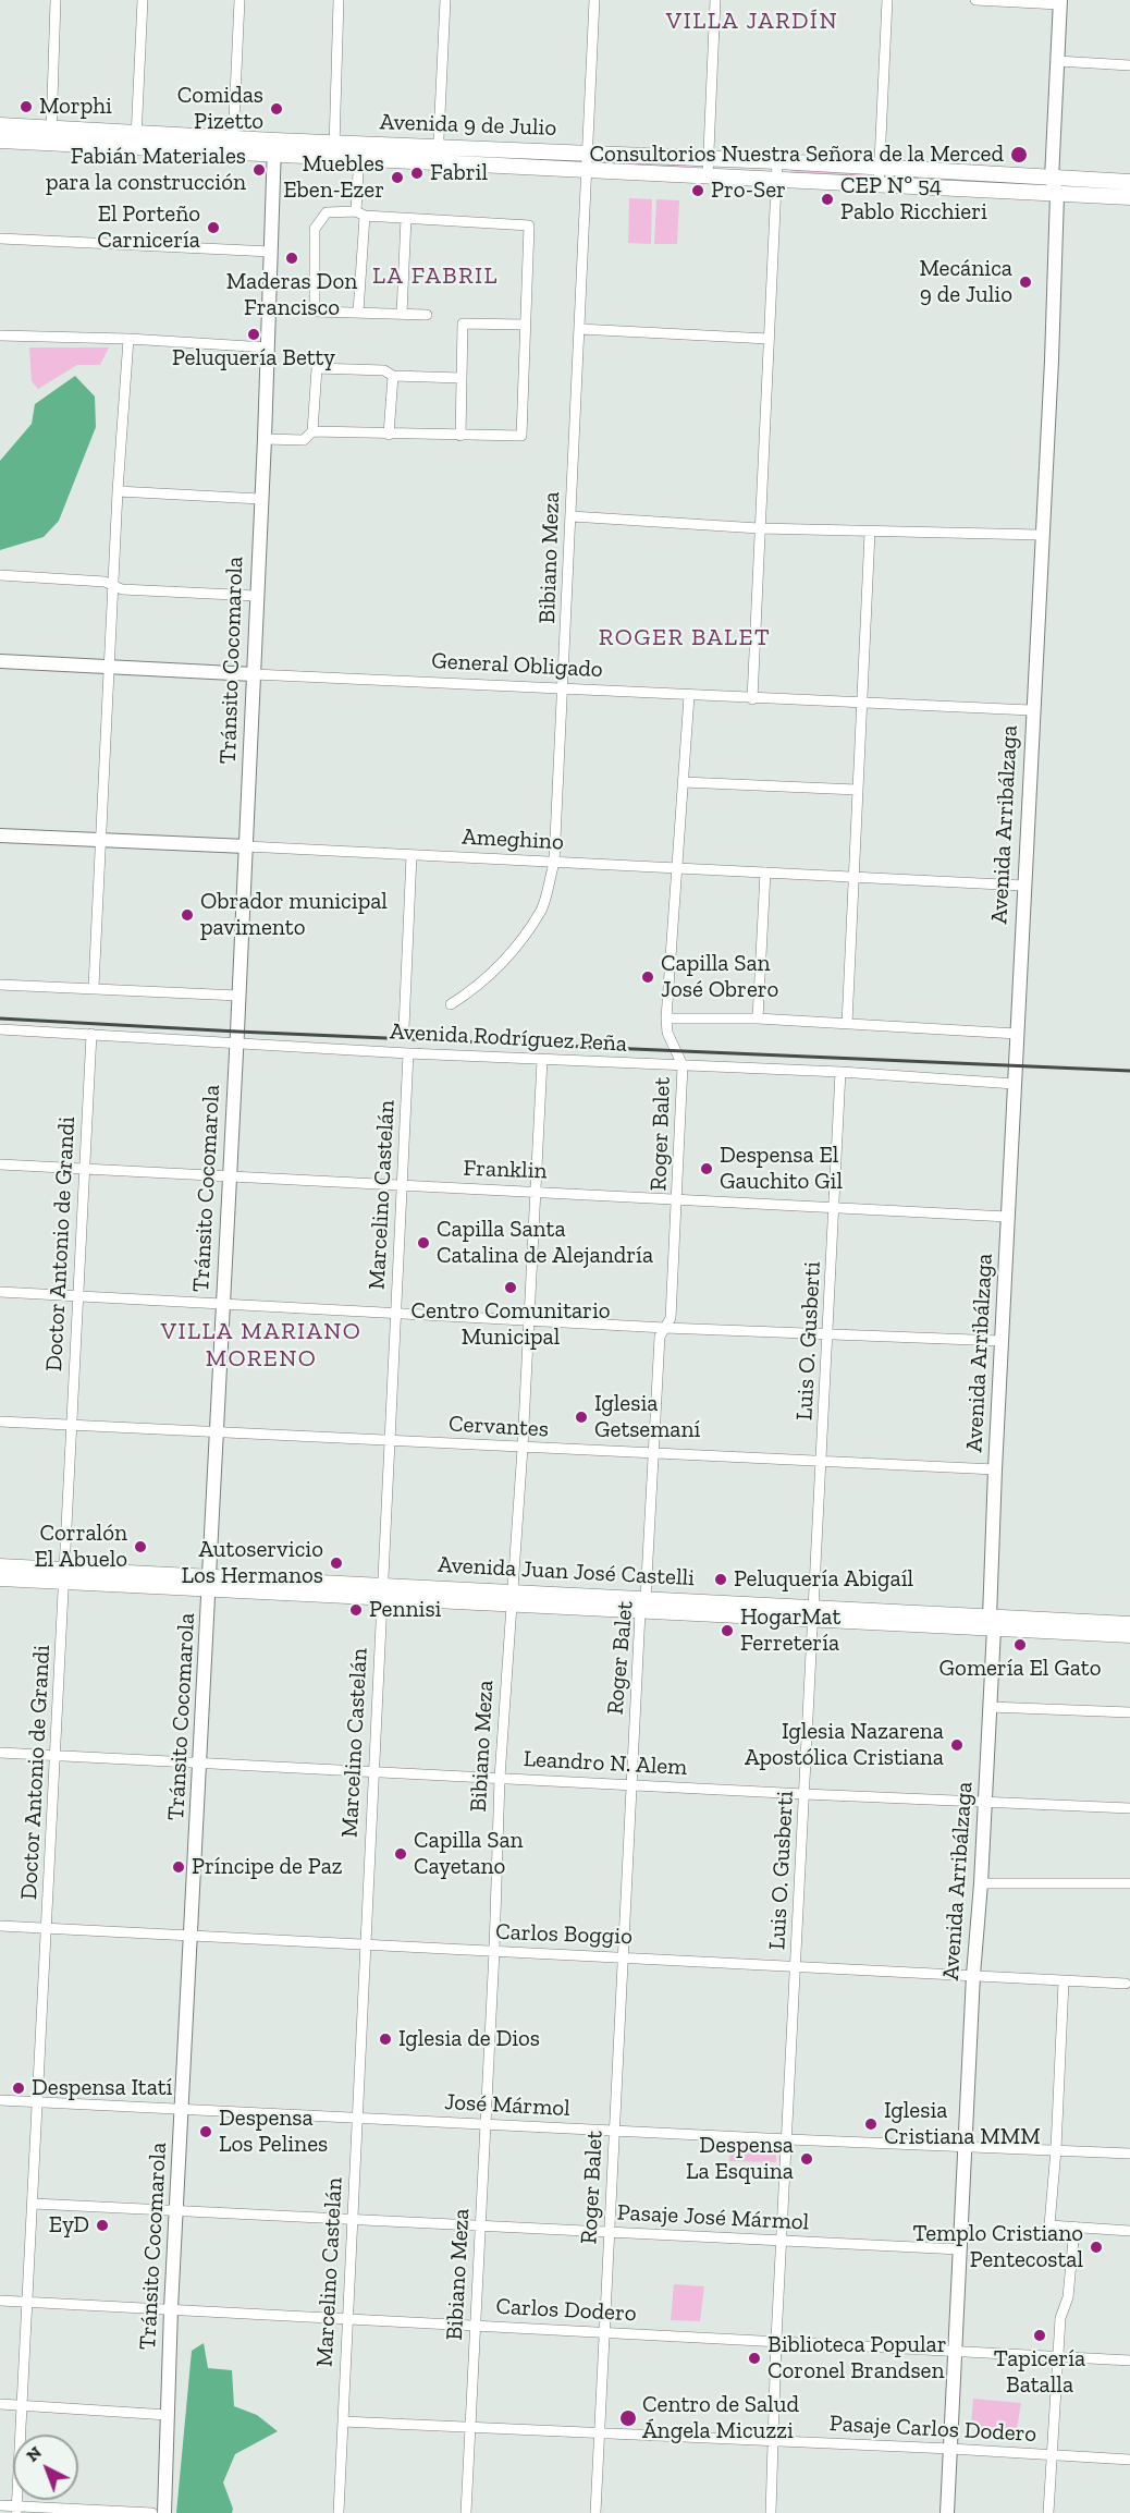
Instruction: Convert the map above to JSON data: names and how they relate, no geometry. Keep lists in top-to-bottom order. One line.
{"streets":{"main road":["Avenida 9 de Julio","Avenida Juan José Castelli"],"street":["Bibiano Meza","Tránsito Cocomarola","General Obligado","Avenida Arribálzaga","Ameghino","Avenida Rodríguez Peña","Roger Balet","Franklin","Marcelino Castelán","Doctor Antonio de Grandi","Luis O. Gusberti","Cervantes","Leandro N. Alem","Carlos Boggio","José Mármol","Pasaje José Mármol","Carlos Dodero","Pasaje Carlos Dodero"]},"crossings":[["Avenida 9 de Julio","Bibiano Meza"],["Avenida 9 de Julio","Tránsito Cocomarola"],["Avenida 9 de Julio","Avenida Arribálzaga"],["Bibiano Meza","General Obligado"],["Bibiano Meza","Ameghino"],["Bibiano Meza","Avenida Rodríguez Peña"],["Bibiano Meza","Franklin"],["Bibiano Meza","Cervantes"],["Bibiano Meza","Avenida Juan José Castelli"],["Bibiano Meza","Leandro N. Alem"],["Bibiano Meza","Carlos Boggio"],["Bibiano Meza","José Mármol"],["Bibiano Meza","Pasaje José Mármol"],["Bibiano Meza","Carlos Dodero"],["Bibiano Meza","Pasaje Carlos Dodero"],["Tránsito Cocomarola","General Obligado"],["Tránsito Cocomarola","Ameghino"],["Tránsito Cocomarola","Avenida Rodríguez Peña"],["Tránsito Cocomarola","Franklin"],["Tránsito Cocomarola","Cervantes"],["Tránsito Cocomarola","Avenida Juan José Castelli"],["Tránsito Cocomarola","Leandro N. Alem"],["Tránsito Cocomarola","Carlos Boggio"],["Tránsito Cocomarola","José Mármol"],["Tránsito Cocomarola","Pasaje José Mármol"],["Tránsito Cocomarola","Carlos Dodero"],["General Obligado","Avenida Arribálzaga"],["General Obligado","Roger Balet"],["Avenida Arribálzaga","Ameghino"],["Avenida Arribálzaga","Avenida Rodríguez Peña"],["Avenida Arribálzaga","Franklin"],["Avenida Arribálzaga","Cervantes"],["Avenida Arribálzaga","Avenida Juan José Castelli"],["Avenida Arribálzaga","Leandro N. Alem"],["Avenida Arribálzaga","Carlos Boggio"],["Avenida Arribálzaga","José Mármol"],["Avenida Arribálzaga","Pasaje José Mármol"],["Avenida Arribálzaga","Carlos Dodero"],["Avenida Arribálzaga","Pasaje Carlos Dodero"],["Ameghino","Roger Balet"],["Avenida Rodríguez Peña","Roger Balet"],["Avenida Rodríguez Peña","Marcelino Castelán"],["Avenida Rodríguez Peña","Doctor Antonio de Grandi"],["Avenida Rodríguez Peña","Luis O. Gusberti"],["Roger Balet","Franklin"],["Roger Balet","Cervantes"],["Roger Balet","Avenida Juan José Castelli"],["Roger Balet","Leandro N. Alem"],["Roger Balet","Carlos Boggio"],["Roger Balet","José Mármol"],["Roger Balet","Pasaje José Mármol"],["Roger Balet","Carlos Dodero"],["Roger Balet","Pasaje Carlos Dodero"],["Franklin","Marcelino Castelán"],["Franklin","Doctor Antonio de Grandi"],["Franklin","Luis O. Gusberti"],["Marcelino Castelán","Cervantes"],["Marcelino Castelán","Avenida Juan José Castelli"],["Marcelino Castelán","Leandro N. Alem"],["Marcelino Castelán","Carlos Boggio"],["Marcelino Castelán","José Mármol"],["Marcelino Castelán","Pasaje José Mármol"],["Marcelino Castelán","Carlos Dodero"],["Marcelino Castelán","Pasaje Carlos Dodero"],["Doctor Antonio de Grandi","Cervantes"],["Doctor Antonio de Grandi","Avenida Juan José Castelli"],["Doctor Antonio de Grandi","Leandro N. Alem"],["Doctor Antonio de Grandi","Carlos Boggio"],["Doctor Antonio de Grandi","José Mármol"],["Doctor Antonio de Grandi","Pasaje José Mármol"],["Doctor Antonio de Grandi","Carlos Dodero"],["Luis O. Gusberti","Cervantes"],["Luis O. Gusberti","Avenida Juan José Castelli"],["Luis O. Gusberti","Leandro N. Alem"],["Luis O. Gusberti","Carlos Boggio"],["Luis O. Gusberti","José Mármol"],["Luis O. Gusberti","Pasaje José Mármol"],["Luis O. Gusberti","Carlos Dodero"],["Luis O. Gusberti","Pasaje Carlos Dodero"]],"districts":["VILLA JARDÍN","LA FABRIL","ROGER BALET","VILLA MARIANO MORENO"],"places":["Morphi","Comidas Pizetto","Consultorios Nuestra Señora de la Merced","Fabián Materiales para la construcción","Fabril","Muebles Eben-Ezer","Pro-Ser","CEP Nº 54 Pablo Ricchieri","El Porteño Carnicería","Maderas Don Francisco","Mecánica 9 de Julio","Peluquería Betty","Obrador municipal pavimento","Capilla San José Obrero","Despensa El Gauchito Gil","Capilla Santa Catalina de Alejandría","Centro Comunitario Municipal","Iglesia Getsemaní","Corralón El Abuelo","Autoservicio Los Hermanos","Peluquería Abigaíl","Pennisi","HogarMat Ferretería","Gomería El Gato","Iglesia Nazarena Apostólica Cristiana","Capilla San Cayetano","Príncipe de Paz","Iglesia de Dios","Despensa Itatí","Iglesia Cristiana MMM","Despensa Los Pelines","Despensa La Esquina","EyD","Templo Cristiano Pentecostal","Tapicería Batalla","Biblioteca Popular Coronel Brandsen","Centro de Salud Ángela Micuzzi"],"north":"top left"}
